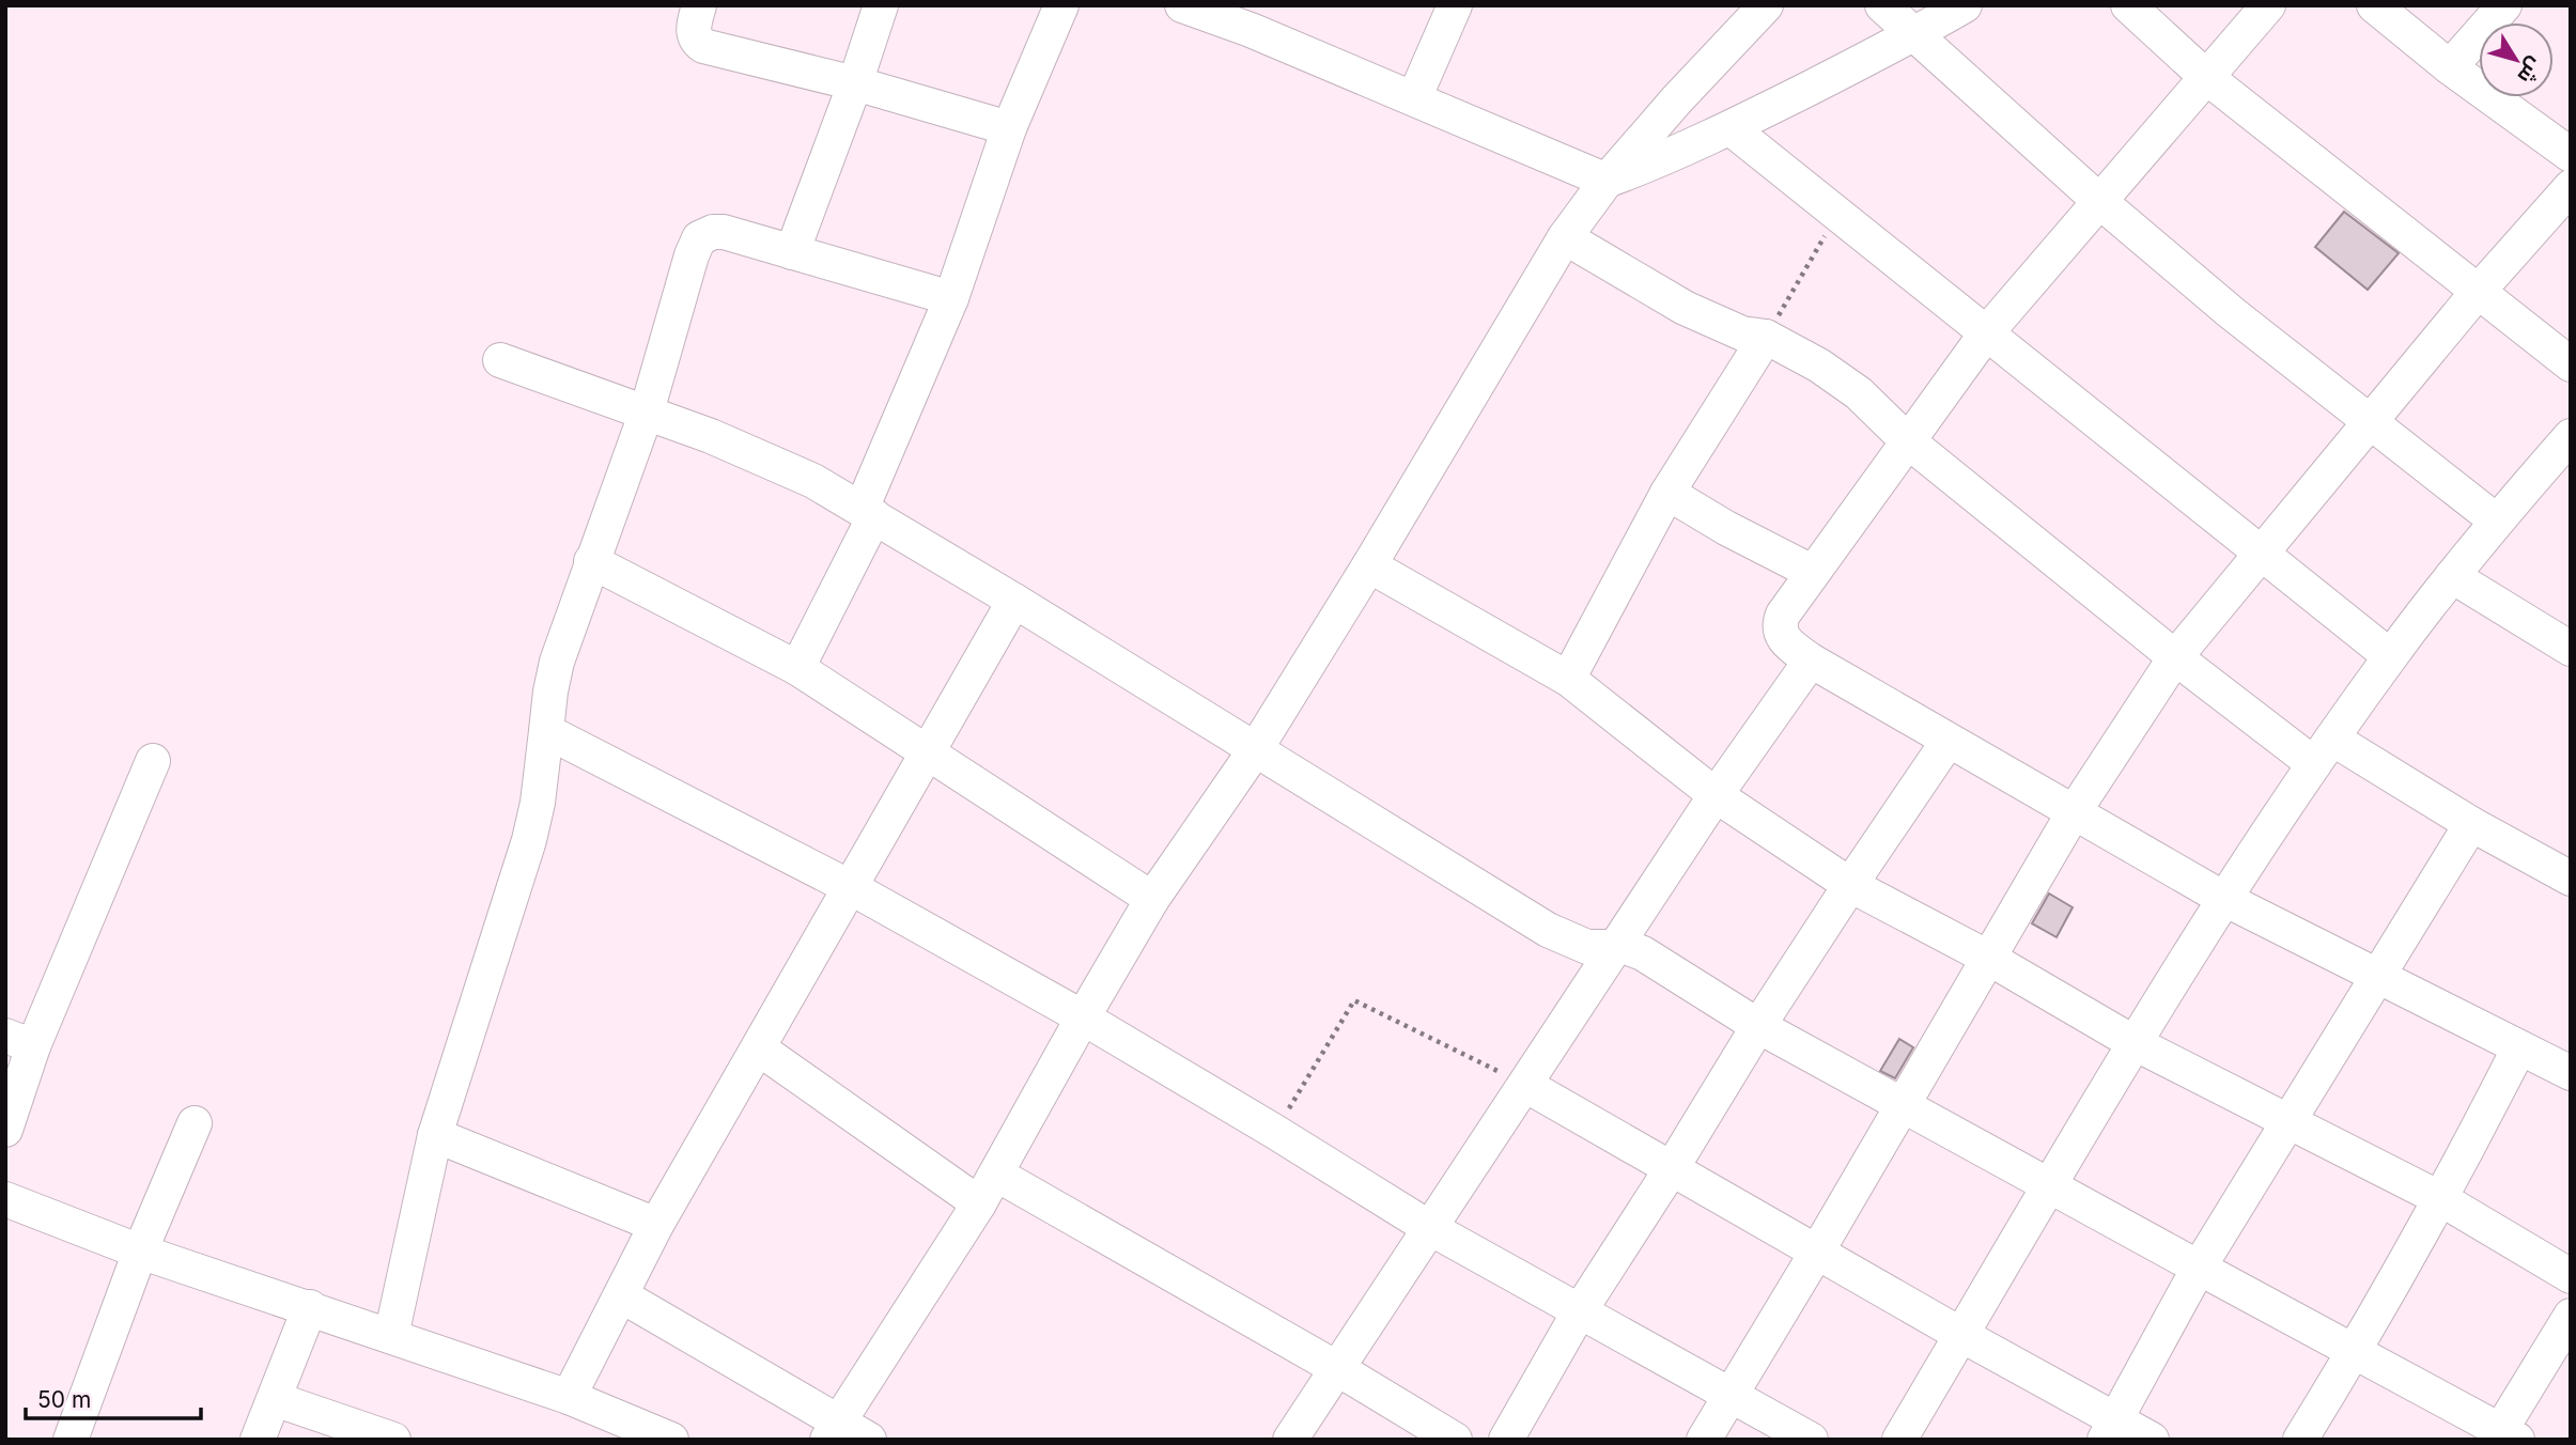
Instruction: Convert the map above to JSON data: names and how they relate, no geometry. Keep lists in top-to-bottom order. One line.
{"scale_bar":"50 m","north":"bottom right"}
